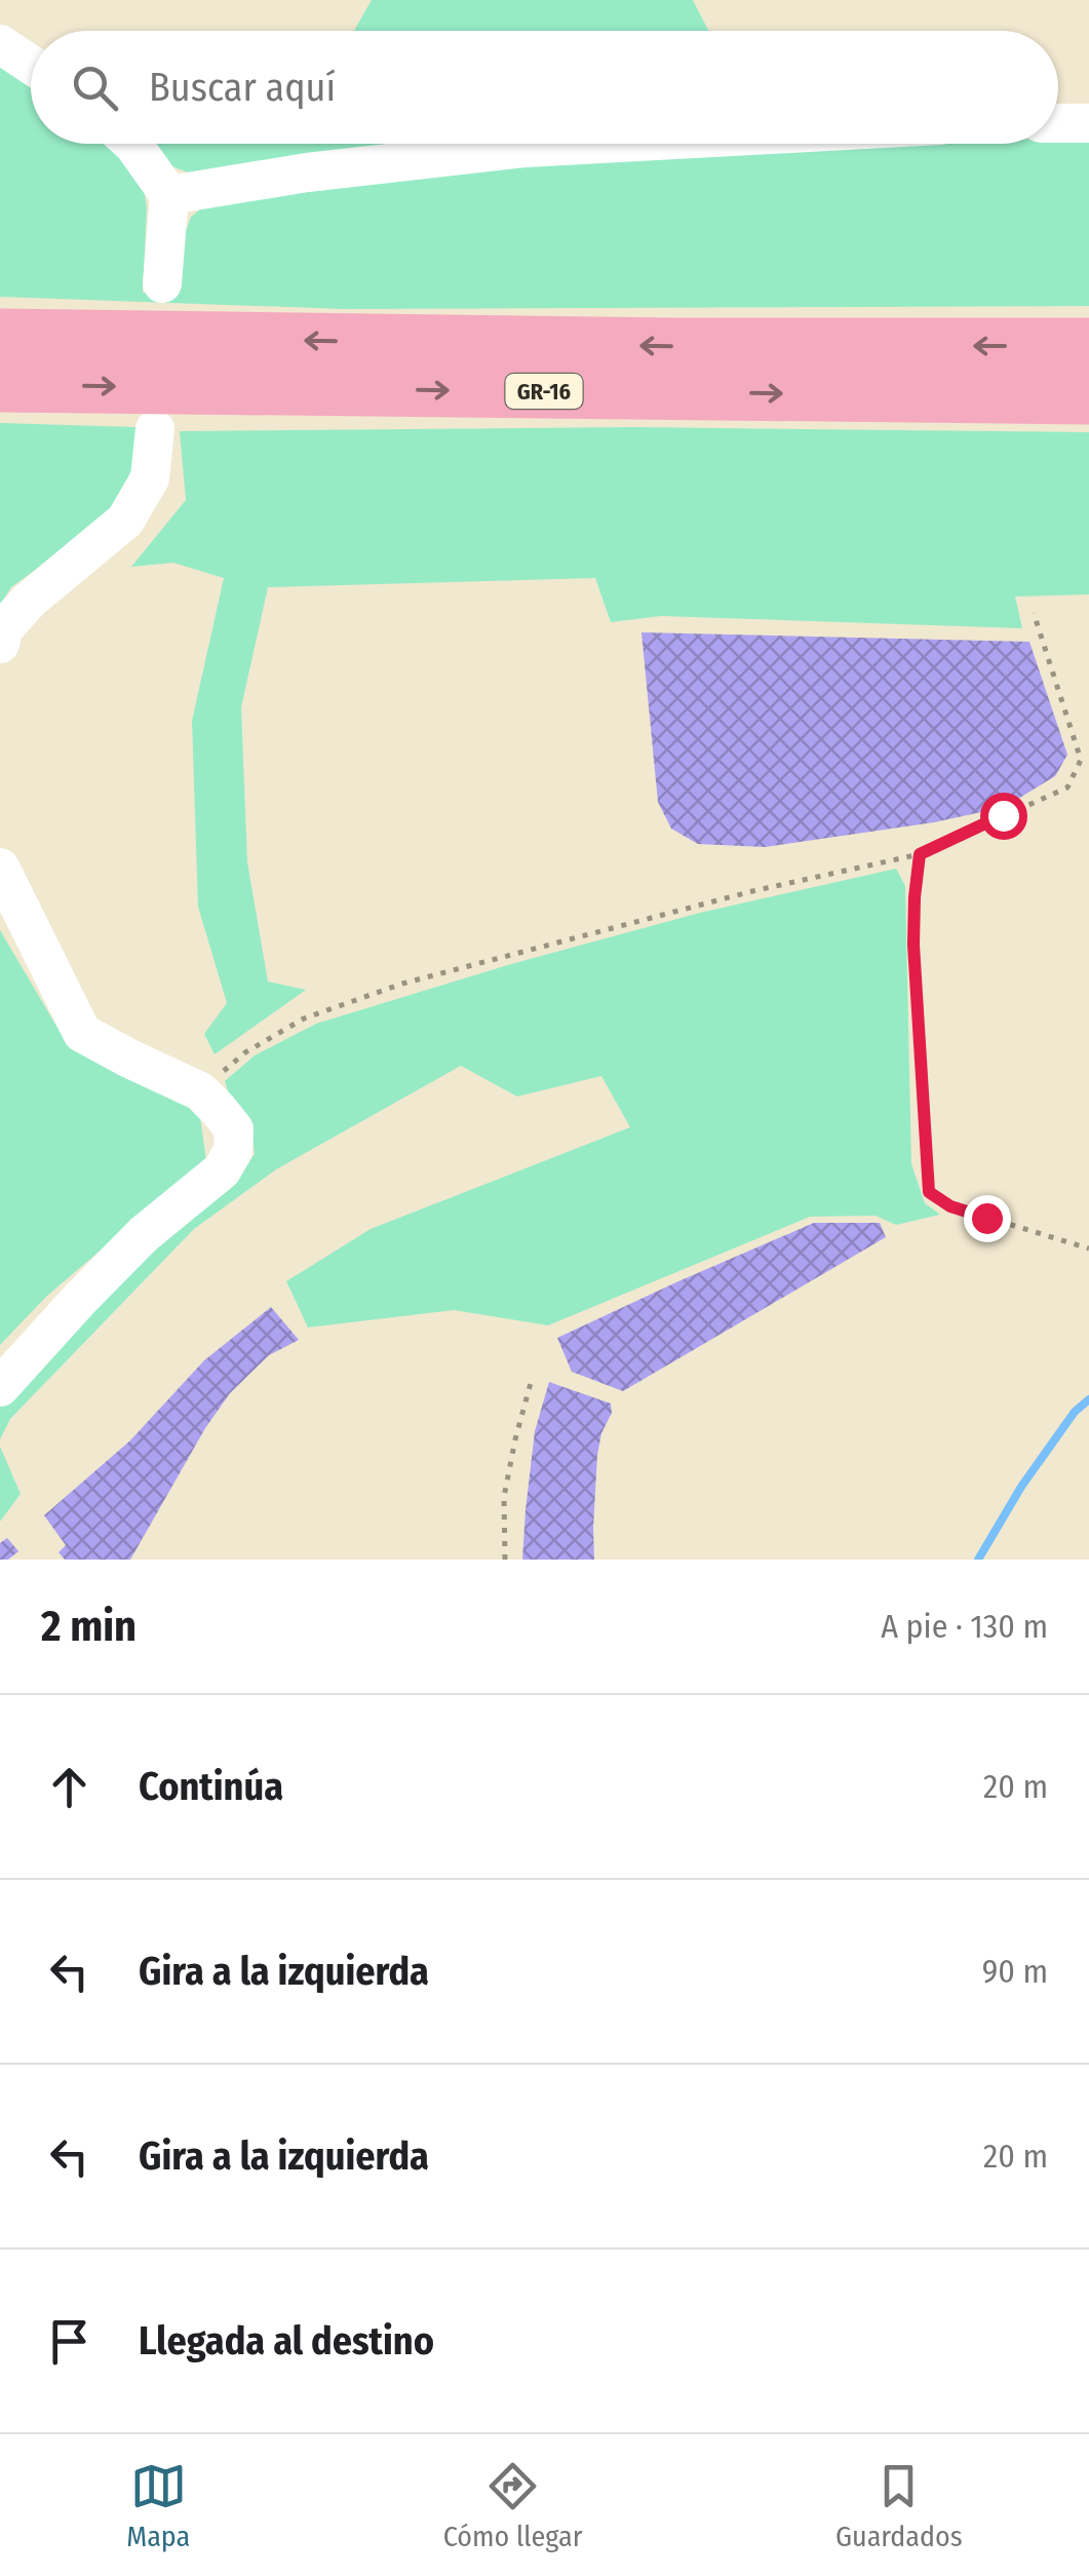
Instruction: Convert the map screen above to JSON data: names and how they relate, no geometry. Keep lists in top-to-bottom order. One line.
{"streets":{"highway":["GR-16"]},"page":{"search":"Buscar aquí","heading":["2 min","A pie · 130 m"],"list":[["Continúa","20 m"],["Gira a la izquierda","90 m"],["Gira a la izquierda","20 m"],"Llegada al destino"],"nav":["Mapa","Cómo llegar","Guardados"]}}
